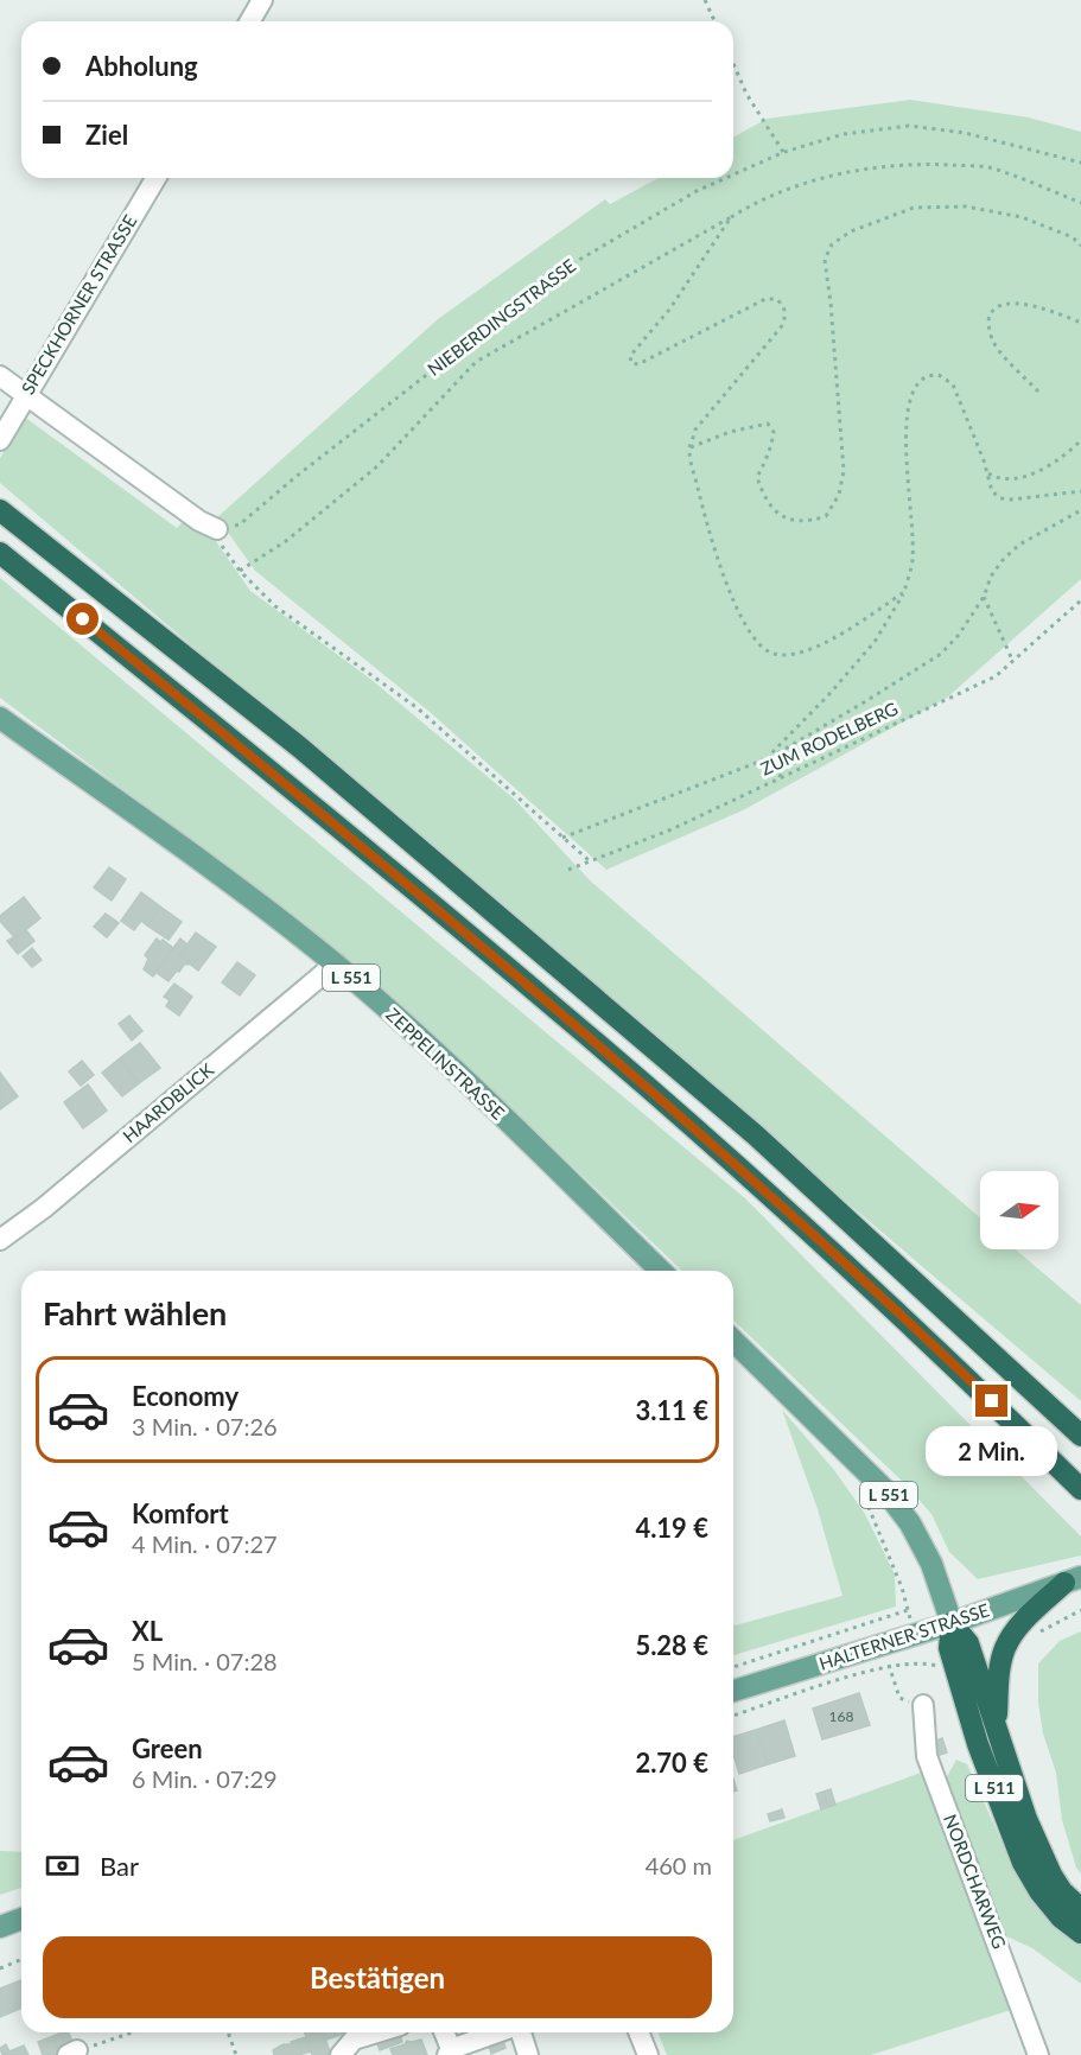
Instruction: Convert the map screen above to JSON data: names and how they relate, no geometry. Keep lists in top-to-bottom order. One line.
{"streets":{"highway":["L 511"],"main road":["L 551","ZEPPELINSTRASSE","HALTERNER STRASSE"],"street":["SPECKHORNER STRASSE","HAARDBLICK","NORDCHARWEG"],"path":["NIEBERDINGSTRASSE","ZUM RODELBERG"]},"crossings":[["L 551","HALTERNER STRASSE"],["L 551","L 511"],["ZEPPELINSTRASSE","HAARDBLICK"],["HALTERNER STRASSE","L 511"]],"house_numbers":["168"],"north":"right","page":{"banner":["Abholung","Ziel"],"heading":"Fahrt wählen","list":[{"name":"Economy","note":"3 Min. · 07:26","value":"3.11 €"},{"name":"Komfort","note":"4 Min. · 07:27","value":"4.19 €"},{"name":"XL","note":"5 Min. · 07:28","value":"5.28 €"},{"name":"Green","note":"6 Min. · 07:29","value":"2.70 €"}],"bubble":"2 Min.","pay":["Bar","460 m"],"buttons":"Bestätigen"}}
